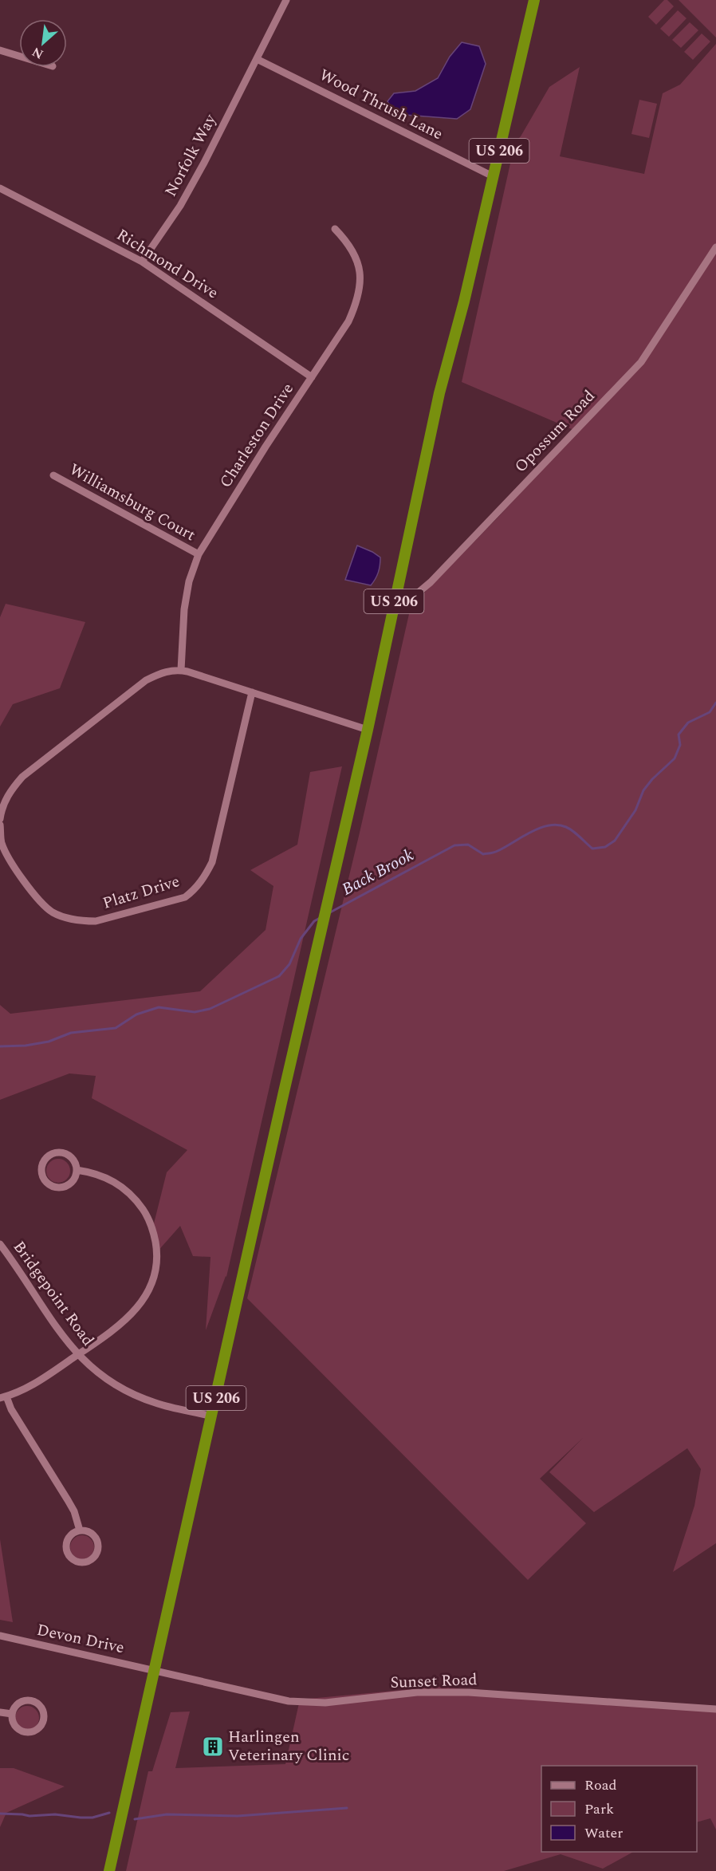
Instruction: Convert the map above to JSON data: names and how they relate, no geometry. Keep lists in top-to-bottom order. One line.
{"streets":{"highway":["US 206"],"street":["Wood Thrush Lane","Norfolk Way","Richmond Drive","Opossum Road","Charleston Drive","Williamsburg Court","Platz Drive","Bridgepoint Road","Devon Drive","Sunset Road"]},"crossings":[["Wood Thrush Lane","US 206"],["Wood Thrush Lane","Norfolk Way"],["US 206","Opossum Road"],["US 206","Bridgepoint Road"],["US 206","Devon Drive"],["US 206","Sunset Road"],["Norfolk Way","Richmond Drive"],["Richmond Drive","Charleston Drive"],["Charleston Drive","Williamsburg Court"],["Devon Drive","Sunset Road"]],"water":["Back Brook"],"places":{"building":["Harlingen Veterinary Clinic"]},"legend":["Road","Park","Water"],"north":"bottom left"}
